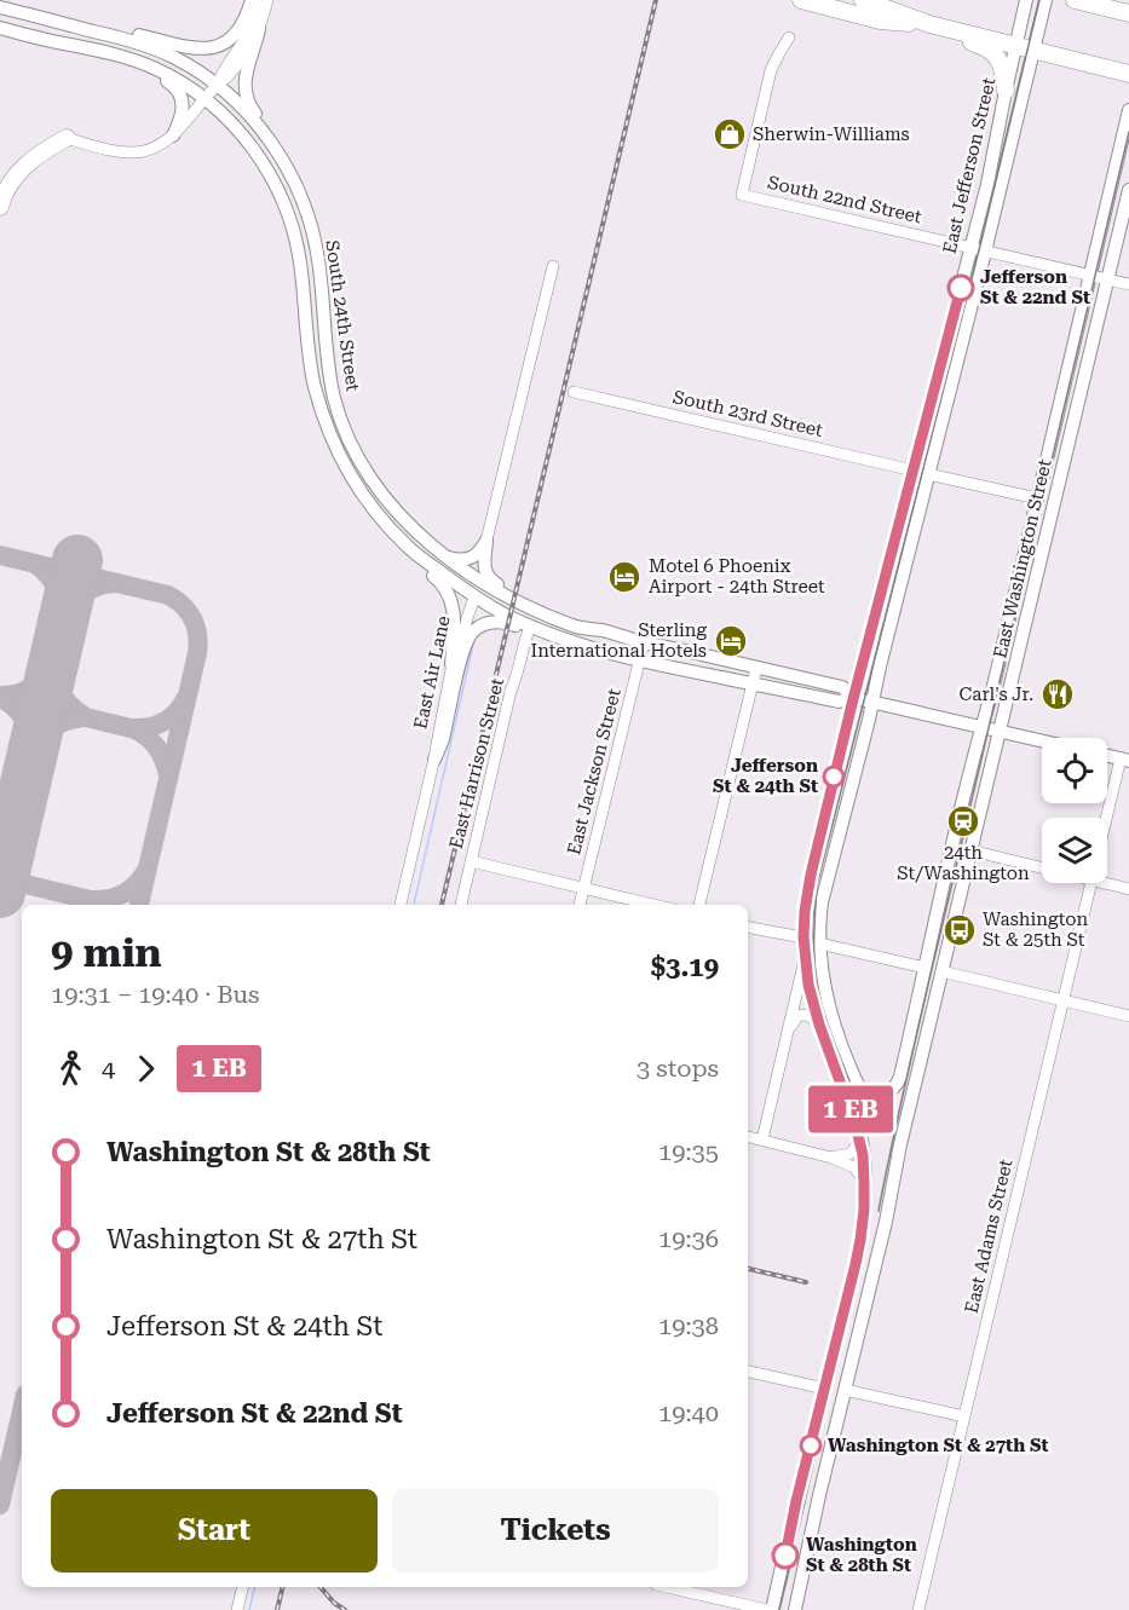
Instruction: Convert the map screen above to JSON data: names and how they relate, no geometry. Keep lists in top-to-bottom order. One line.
{"streets":{"main road":["East Jefferson Street","South 24th Street","East Washington Street"],"street":["South 22nd Street","South 23rd Street","East Air Lane","East Harrison Street","East Jackson Street","East Adams Street"]},"crossings":[["East Jefferson Street","South 22nd Street"],["East Jefferson Street","South 24th Street"],["East Jefferson Street","South 23rd Street"],["East Jefferson Street","East Washington Street"],["South 22nd Street","East Washington Street"],["South 24th Street","East Washington Street"],["South 24th Street","East Air Lane"],["South 24th Street","East Harrison Street"],["South 24th Street","East Jackson Street"]],"places":{"shop":["Sherwin-Williams"],"other":["Jefferson St & 22nd St","Jefferson St & 24th St","Washington St & 27th St","Washington St & 28th St"],"hotel":["Motel 6 Phoenix Airport - 24th Street","Sterling International Hotels"],"restaurant":["Carl's Jr."],"station":["24th St/Washington"],"bus stop":["Washington St & 25th St"]},"page":{"on_map":"1 EB","heading":["9 min","19:31 – 19:40 · Bus","$3.19"],"legs":["4","1 EB","3 stops"],"list":[{"name":"Washington St & 28th St","value":"19:35"},{"name":"Washington St & 27th St","value":"19:36"},{"name":"Jefferson St & 24th St","value":"19:38"},{"name":"Jefferson St & 22nd St","value":"19:40"}],"buttons":["Start","Tickets"]}}
